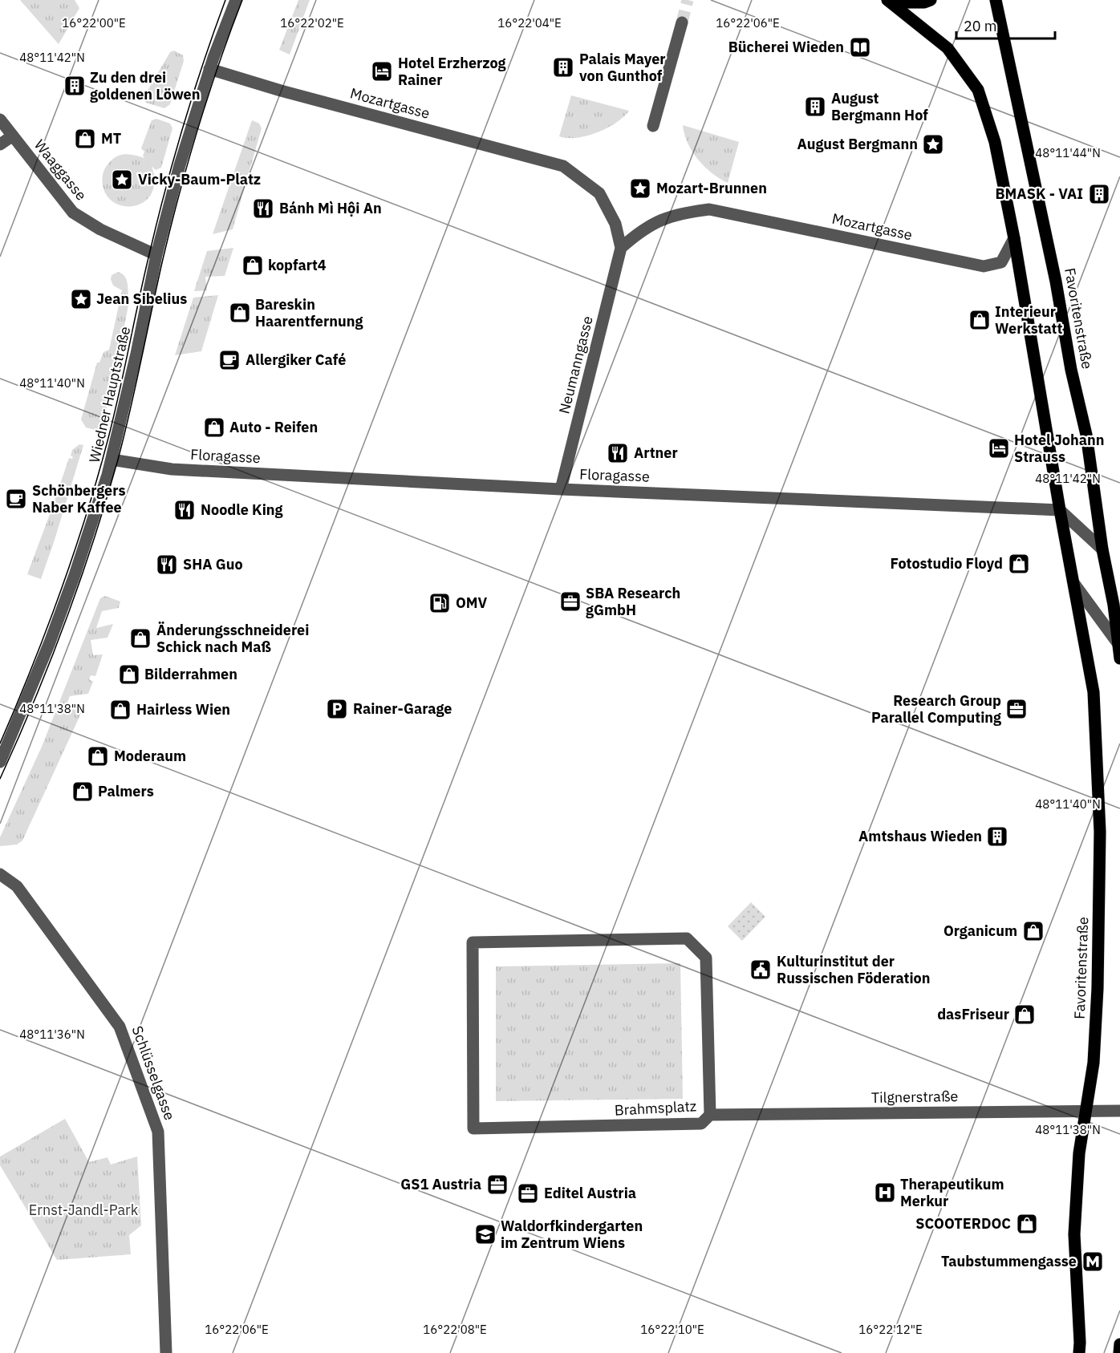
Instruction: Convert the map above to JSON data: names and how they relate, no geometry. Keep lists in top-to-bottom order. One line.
{"streets":{"main road":["Favoritenstraße"],"street":["Mozartgasse","Waaggasse","Neumanngasse","Wiedner Hauptstraße","Floragasse","Schlüsselgasse","Tilgnerstraße","Brahmsplatz"]},"crossings":[["Mozartgasse","Favoritenstraße"],["Mozartgasse","Neumanngasse"],["Mozartgasse","Wiedner Hauptstraße"],["Waaggasse","Wiedner Hauptstraße"],["Favoritenstraße","Floragasse"],["Favoritenstraße","Tilgnerstraße"],["Neumanngasse","Floragasse"],["Wiedner Hauptstraße","Floragasse"],["Tilgnerstraße","Brahmsplatz"]],"parks":["Ernst-Jandl-Park"],"places":{"library":["Bücherei Wieden"],"building":["Palais Mayer von Gunthof","Zu den drei goldenen Löwen","August Bergmann Hof","BMASK - VAI","Amtshaus Wieden"],"hotel":["Hotel Erzherzog Rainer","Hotel Johann Strauss"],"shop":["MT","kopfart4","Bareskin Haarentfernung","Interieur Werkstatt","Auto - Reifen","Fotostudio Floyd","Änderungsschneiderei Schick nach Maß","Bilderrahmen","Hairless Wien","Moderaum","Palmers","Organicum","dasFriseur","SCOOTERDOC"],"place":["August Bergmann","Vicky-Baum-Platz","Mozart-Brunnen","Jean Sibelius"],"restaurant":["Bánh Mì Hội An","Artner","Noodle King","SHA Guo"],"cafe":["Allergiker Café","Schönbergers Naber Kaffee"],"office":["SBA Research gGmbH","Research Group Parallel Computing","GS1 Austria","Editel Austria"],"fuel station":["OMV"],"parking":["Rainer-Garage"],"public building":["Kulturinstitut der Russischen Föderation"],"hospital":["Therapeutikum Merkur"],"school or university":["Waldorfkindergarten im Zentrum Wiens"],"metro station":["Taubstummengasse"]},"scale_bar":"20 m","coordinates":["16°22'04\"E","16°22'06\"E","16°22'00\"E","16°22'02\"E","48°11'42\"N","48°11'44\"N","48°11'40\"N","48°11'38\"N","48°11'36\"N","16°22'08\"E","16°22'10\"E","16°22'12\"E"]}
